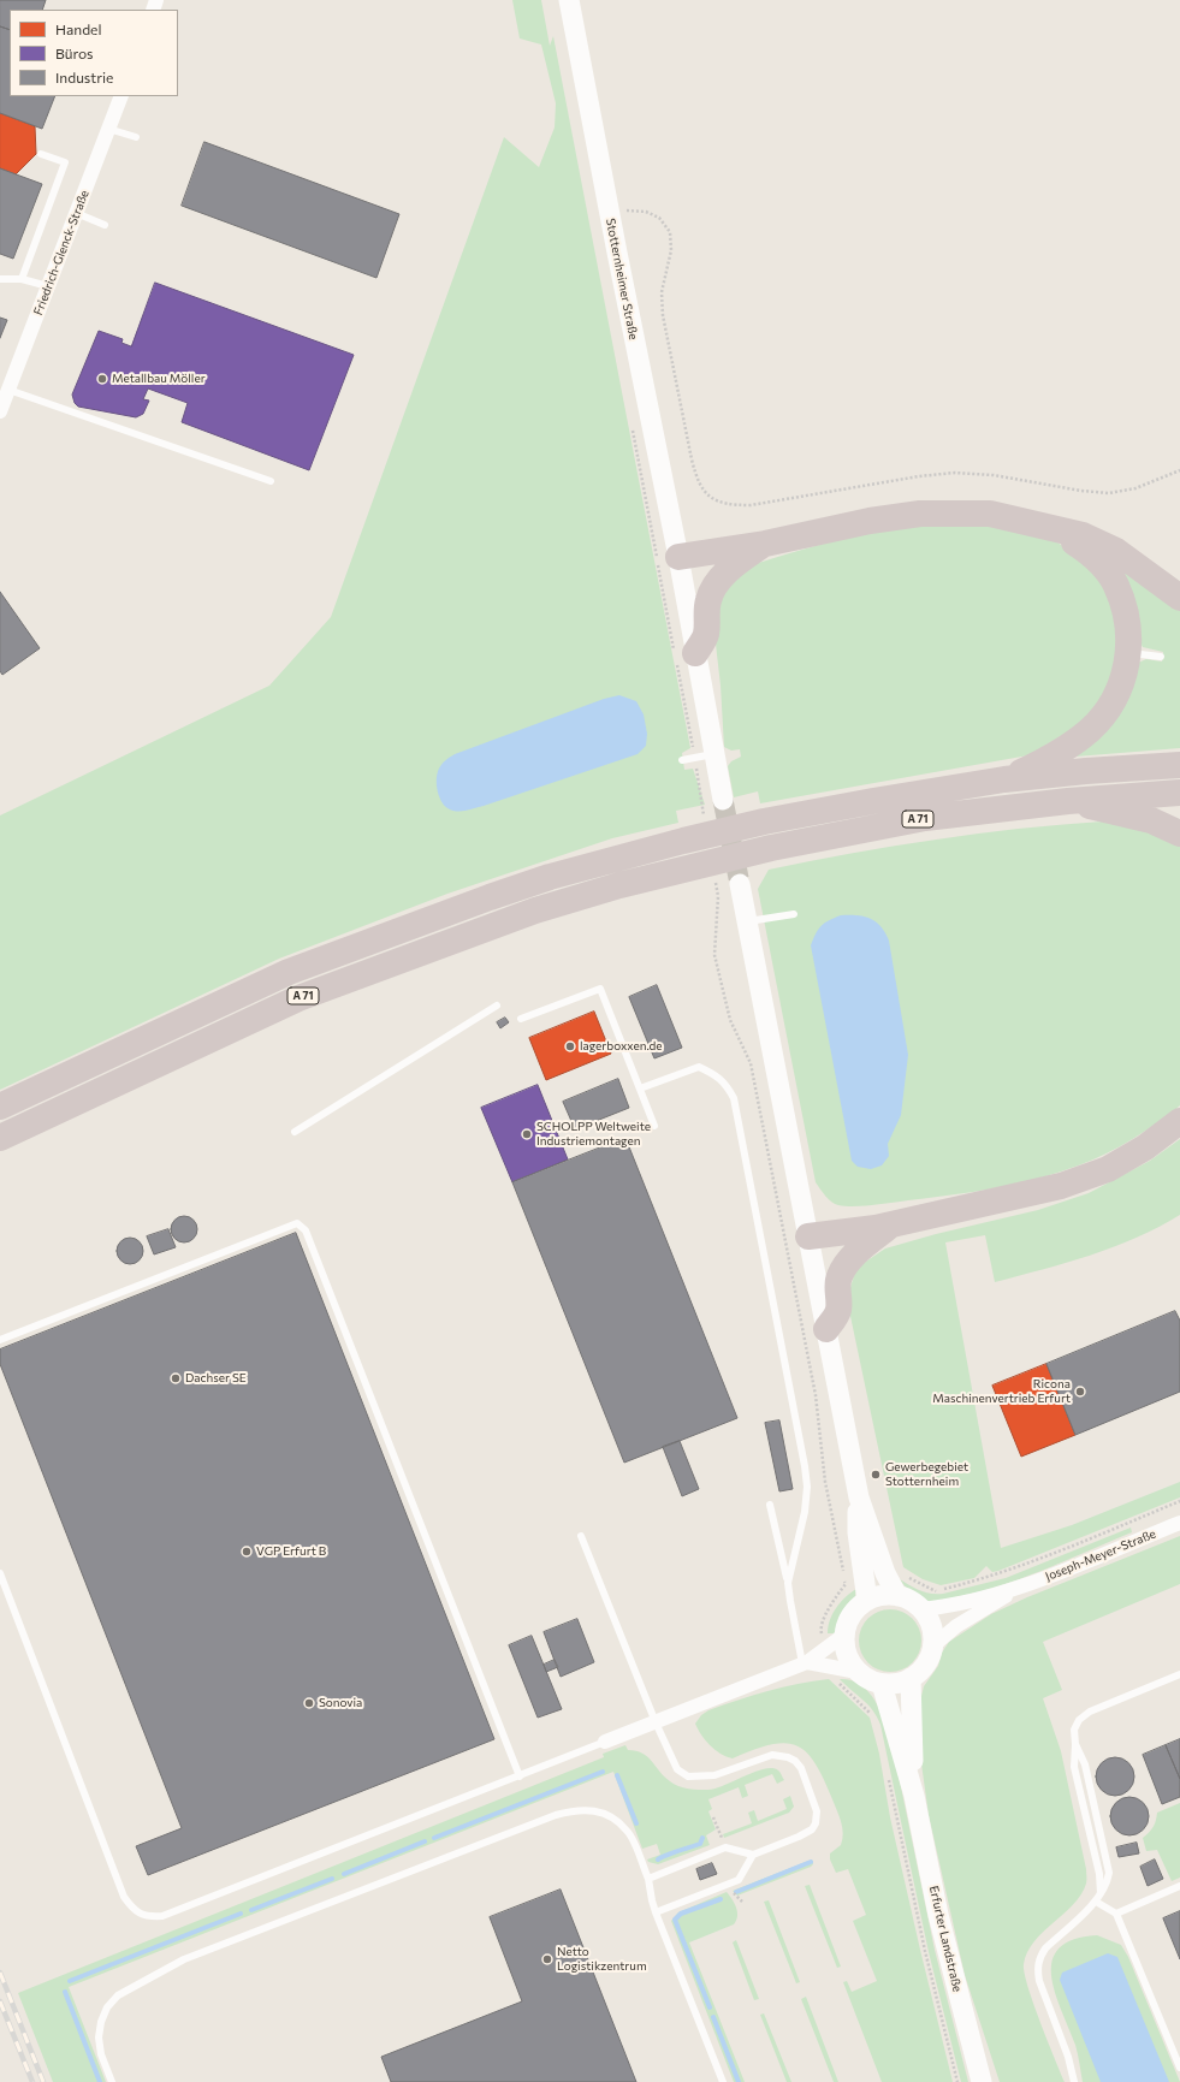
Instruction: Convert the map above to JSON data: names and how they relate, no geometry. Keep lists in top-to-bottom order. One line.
{"streets":{"highway":["A 71"],"main road":["Stotternheimer Straße","Erfurter Landstraße"],"street":["Friedrich-Glenck-Straße","Joseph-Meyer-Straße"]},"crossings":[["Joseph-Meyer-Straße","Erfurter Landstraße"]],"places":["Metallbau Möller","lagerboxxen.de","SCHOLPP Weltweite Industriemontagen","Dachser SE","Ricona Maschinenvertrieb Erfurt","Gewerbegebiet Stotternheim","VGP Erfurt B","Sonovia","Netto Logistikzentrum"],"legend":["Handel","Büros","Industrie"]}
